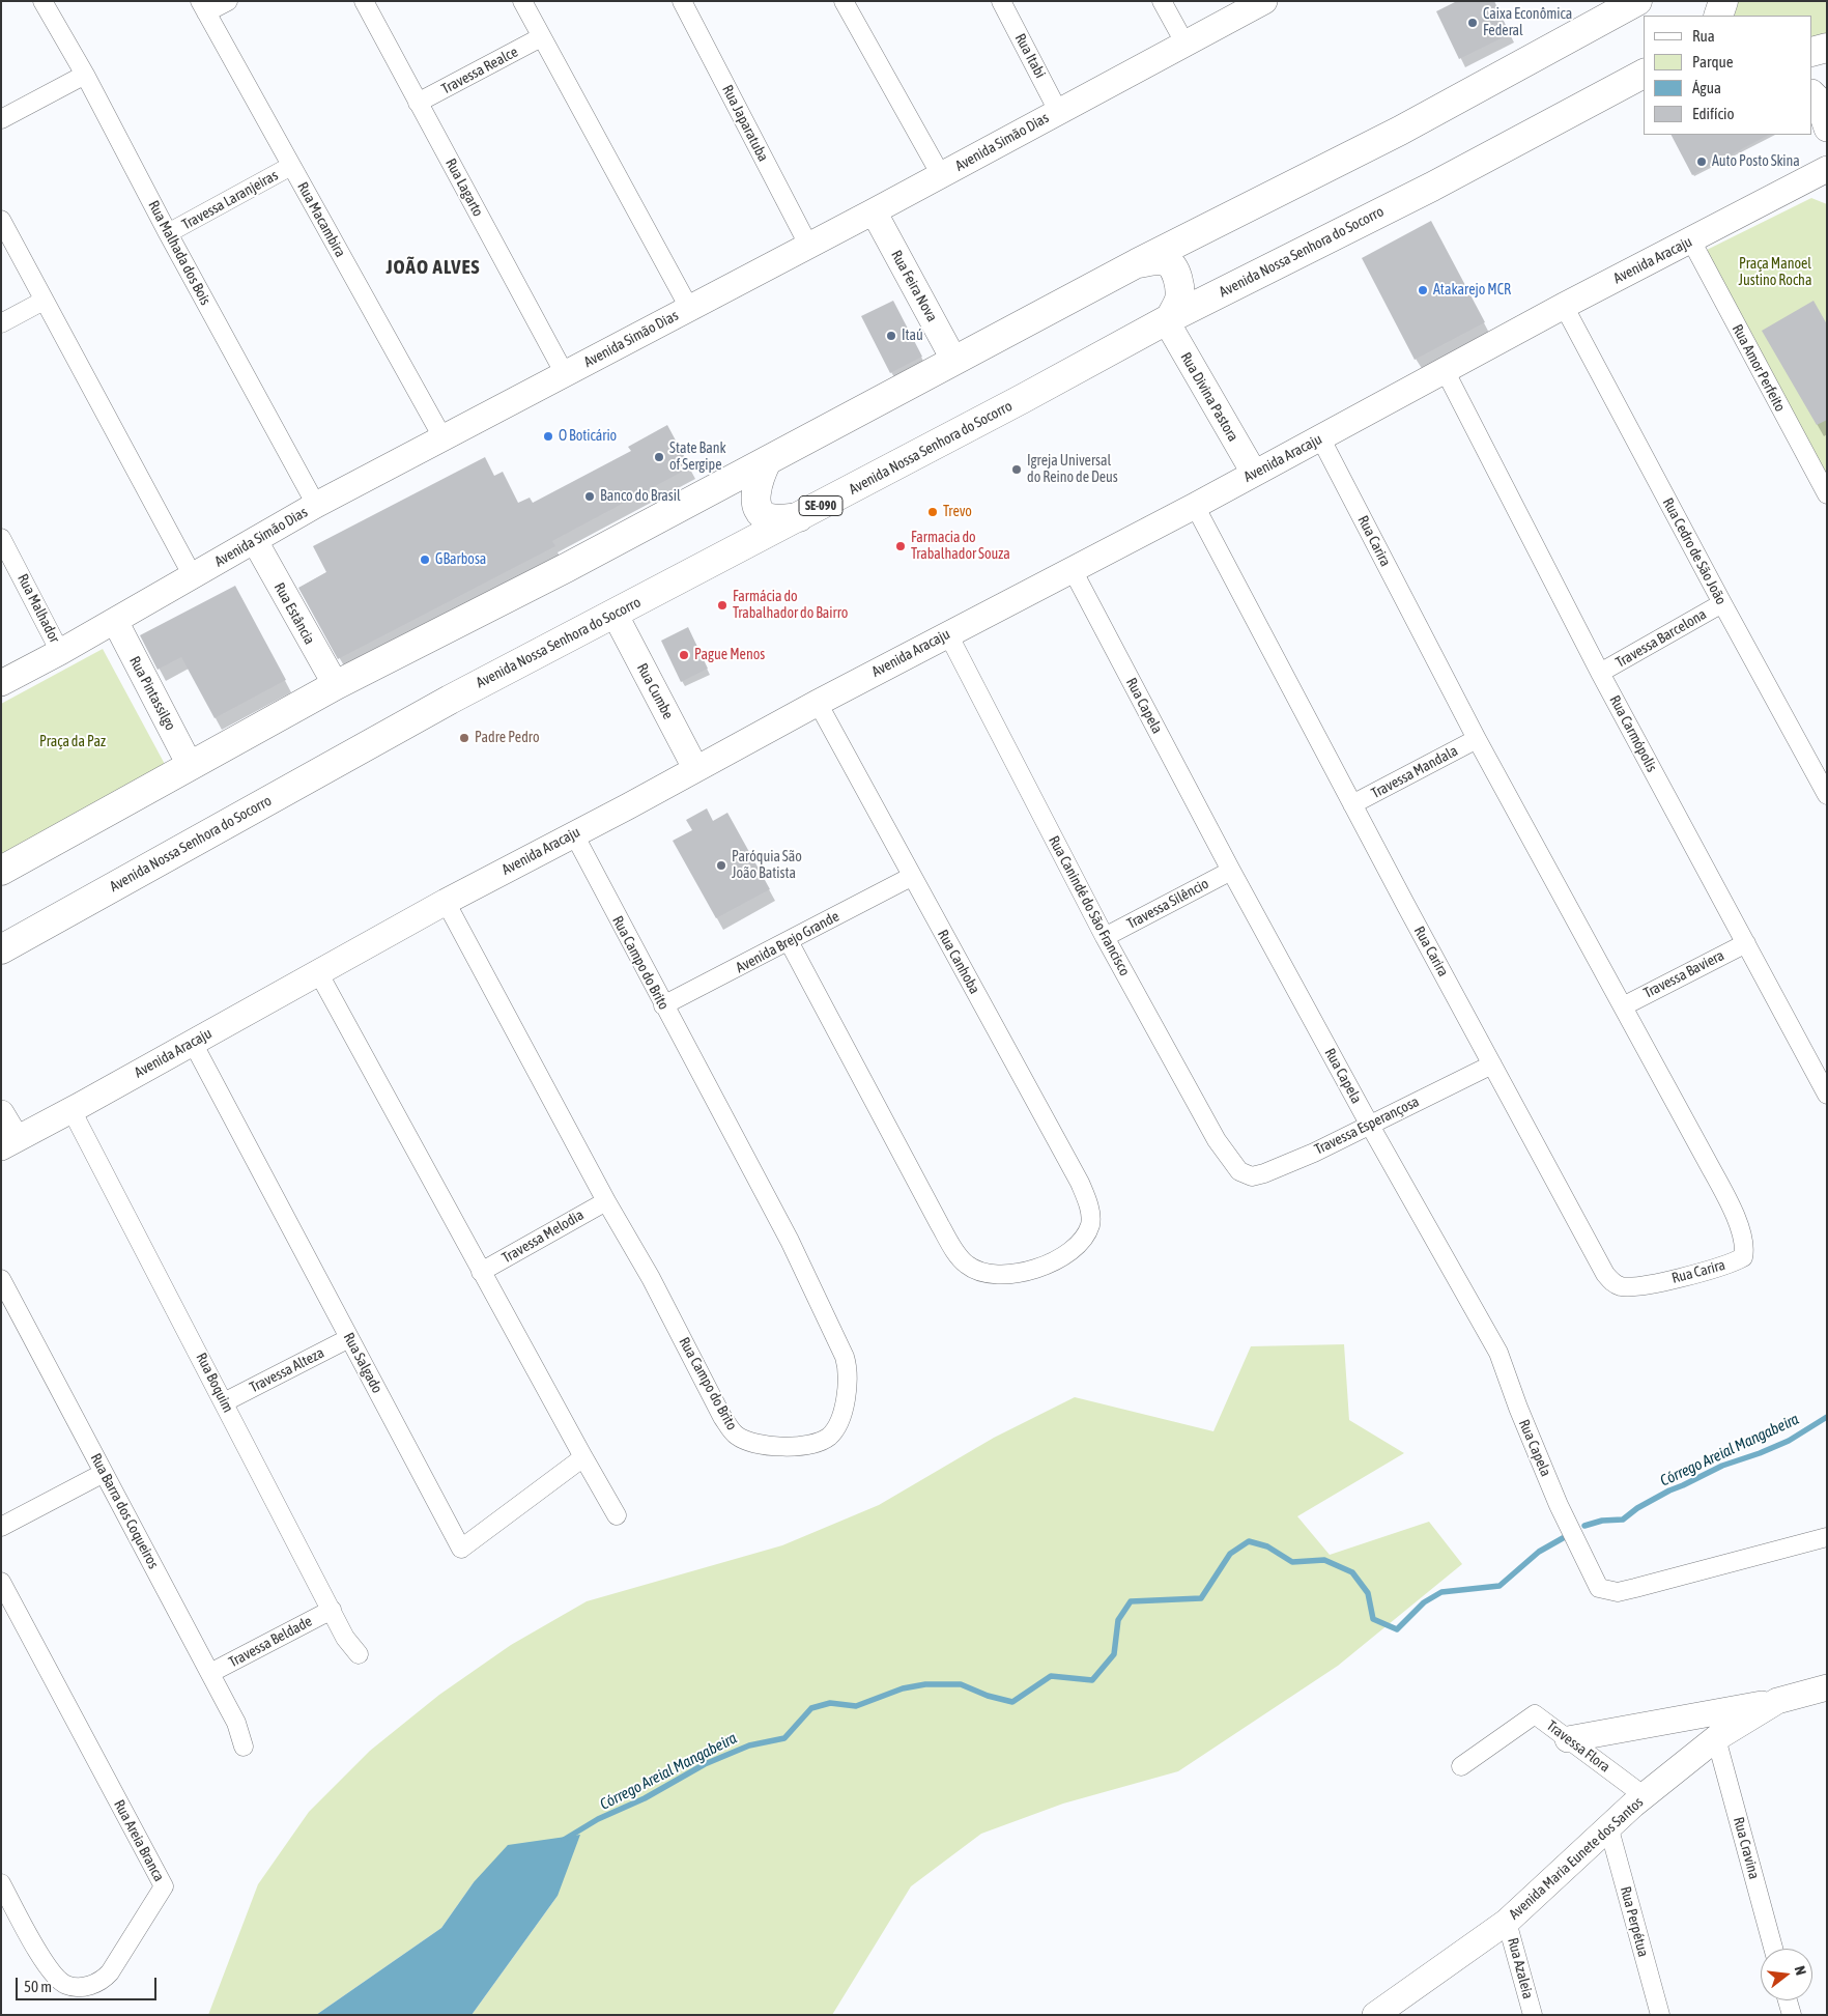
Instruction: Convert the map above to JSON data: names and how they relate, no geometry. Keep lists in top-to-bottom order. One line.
{"streets":{"main road":["Avenida Nossa Senhora do Socorro","SE-090"],"street":["Rua Itabi","Travessa Realce","Rua Japaratuba","Avenida Simão Dias","Rua Lagarto","Travessa Laranjeiras","Rua Macambira","Rua Malhada dos Bois","Avenida Aracaju","Rua Feira Nova","Rua Amor Perfeito","Rua Divina Pastora","Rua Carira","Rua Cedro de São João","Rua Malhador","Rua Estância","Travessa Barcelona","Rua Cumbe","Rua Pintassilgo","Rua Capela","Rua Carmópolis","Travessa Mandala","Travessa Silêncio","Rua Canindé do São Francisco","Avenida Brejo Grande","Rua Canhoba","Rua Campo do Brito","Travessa Baviera","Travessa Esperançosa","Travessa Melodia","Rua Salgado","Travessa Alteza","Rua Boquim","Rua Barra dos Coqueiros","Travessa Beldade","Travessa Flora","Rua Areia Branca","Rua Cravina","Avenida Maria Eunete dos Santos","Rua Perpétua","Rua Azaleia"]},"crossings":[["Rua Itabi","Avenida Simão Dias"],["Travessa Realce","Rua Lagarto"],["Rua Japaratuba","Avenida Simão Dias"],["Avenida Simão Dias","Rua Lagarto"],["Avenida Simão Dias","Rua Macambira"],["Avenida Simão Dias","Rua Malhada dos Bois"],["Avenida Simão Dias","Rua Feira Nova"],["Avenida Simão Dias","Rua Malhador"],["Avenida Simão Dias","Rua Estância"],["Avenida Simão Dias","Rua Pintassilgo"],["Travessa Laranjeiras","Rua Macambira"],["Travessa Laranjeiras","Rua Malhada dos Bois"],["Avenida Nossa Senhora do Socorro","Rua Divina Pastora"],["Avenida Nossa Senhora do Socorro","Rua Cumbe"],["Avenida Aracaju","Rua Amor Perfeito"],["Avenida Aracaju","Rua Divina Pastora"],["Avenida Aracaju","Rua Carira"],["Avenida Aracaju","Rua Cedro de São João"],["Avenida Aracaju","Rua Cumbe"],["Avenida Aracaju","Rua Capela"],["Avenida Aracaju","Rua Carmópolis"],["Avenida Aracaju","Rua Canindé do São Francisco"],["Avenida Aracaju","Rua Canhoba"],["Avenida Aracaju","Rua Campo do Brito"],["Avenida Aracaju","Rua Salgado"],["Avenida Aracaju","Rua Boquim"],["Rua Carira","Travessa Mandala"],["Rua Carira","Travessa Baviera"],["Rua Carira","Travessa Esperançosa"],["Rua Cedro de São João","Travessa Barcelona"],["Travessa Barcelona","Rua Carmópolis"],["Rua Capela","Travessa Silêncio"],["Rua Capela","Travessa Esperançosa"],["Rua Carmópolis","Travessa Baviera"],["Travessa Silêncio","Rua Canindé do São Francisco"],["Rua Canindé do São Francisco","Travessa Esperançosa"],["Avenida Brejo Grande","Rua Canhoba"],["Avenida Brejo Grande","Rua Campo do Brito"],["Rua Campo do Brito","Travessa Melodia"],["Rua Salgado","Travessa Alteza"],["Travessa Alteza","Rua Boquim"],["Rua Boquim","Travessa Beldade"],["Rua Barra dos Coqueiros","Travessa Beldade"],["Travessa Flora","Avenida Maria Eunete dos Santos"],["Rua Cravina","Avenida Maria Eunete dos Santos"],["Avenida Maria Eunete dos Santos","Rua Perpétua"],["Avenida Maria Eunete dos Santos","Rua Azaleia"]],"districts":["JOÃO ALVES"],"water":["Córrego Areial Mangabeira"],"parks":["Praça Manoel Justino Rocha","Praça da Paz"],"places":["Caixa Econômica Federal","Auto Posto Skina","Atakarejo MCR","Itaú","O Boticário","State Bank of Sergipe","Igreja Universal do Reino de Deus","Banco do Brasil","Trevo","Farmacia do Trabalhador Souza","GBarbosa","Farmácia do Trabalhador do Bairro","Pague Menos","Padre Pedro","Paróquia São João Batista"],"legend":["Rua","Parque","Água","Edifício"],"scale_bar":"50 m","north":"right"}
